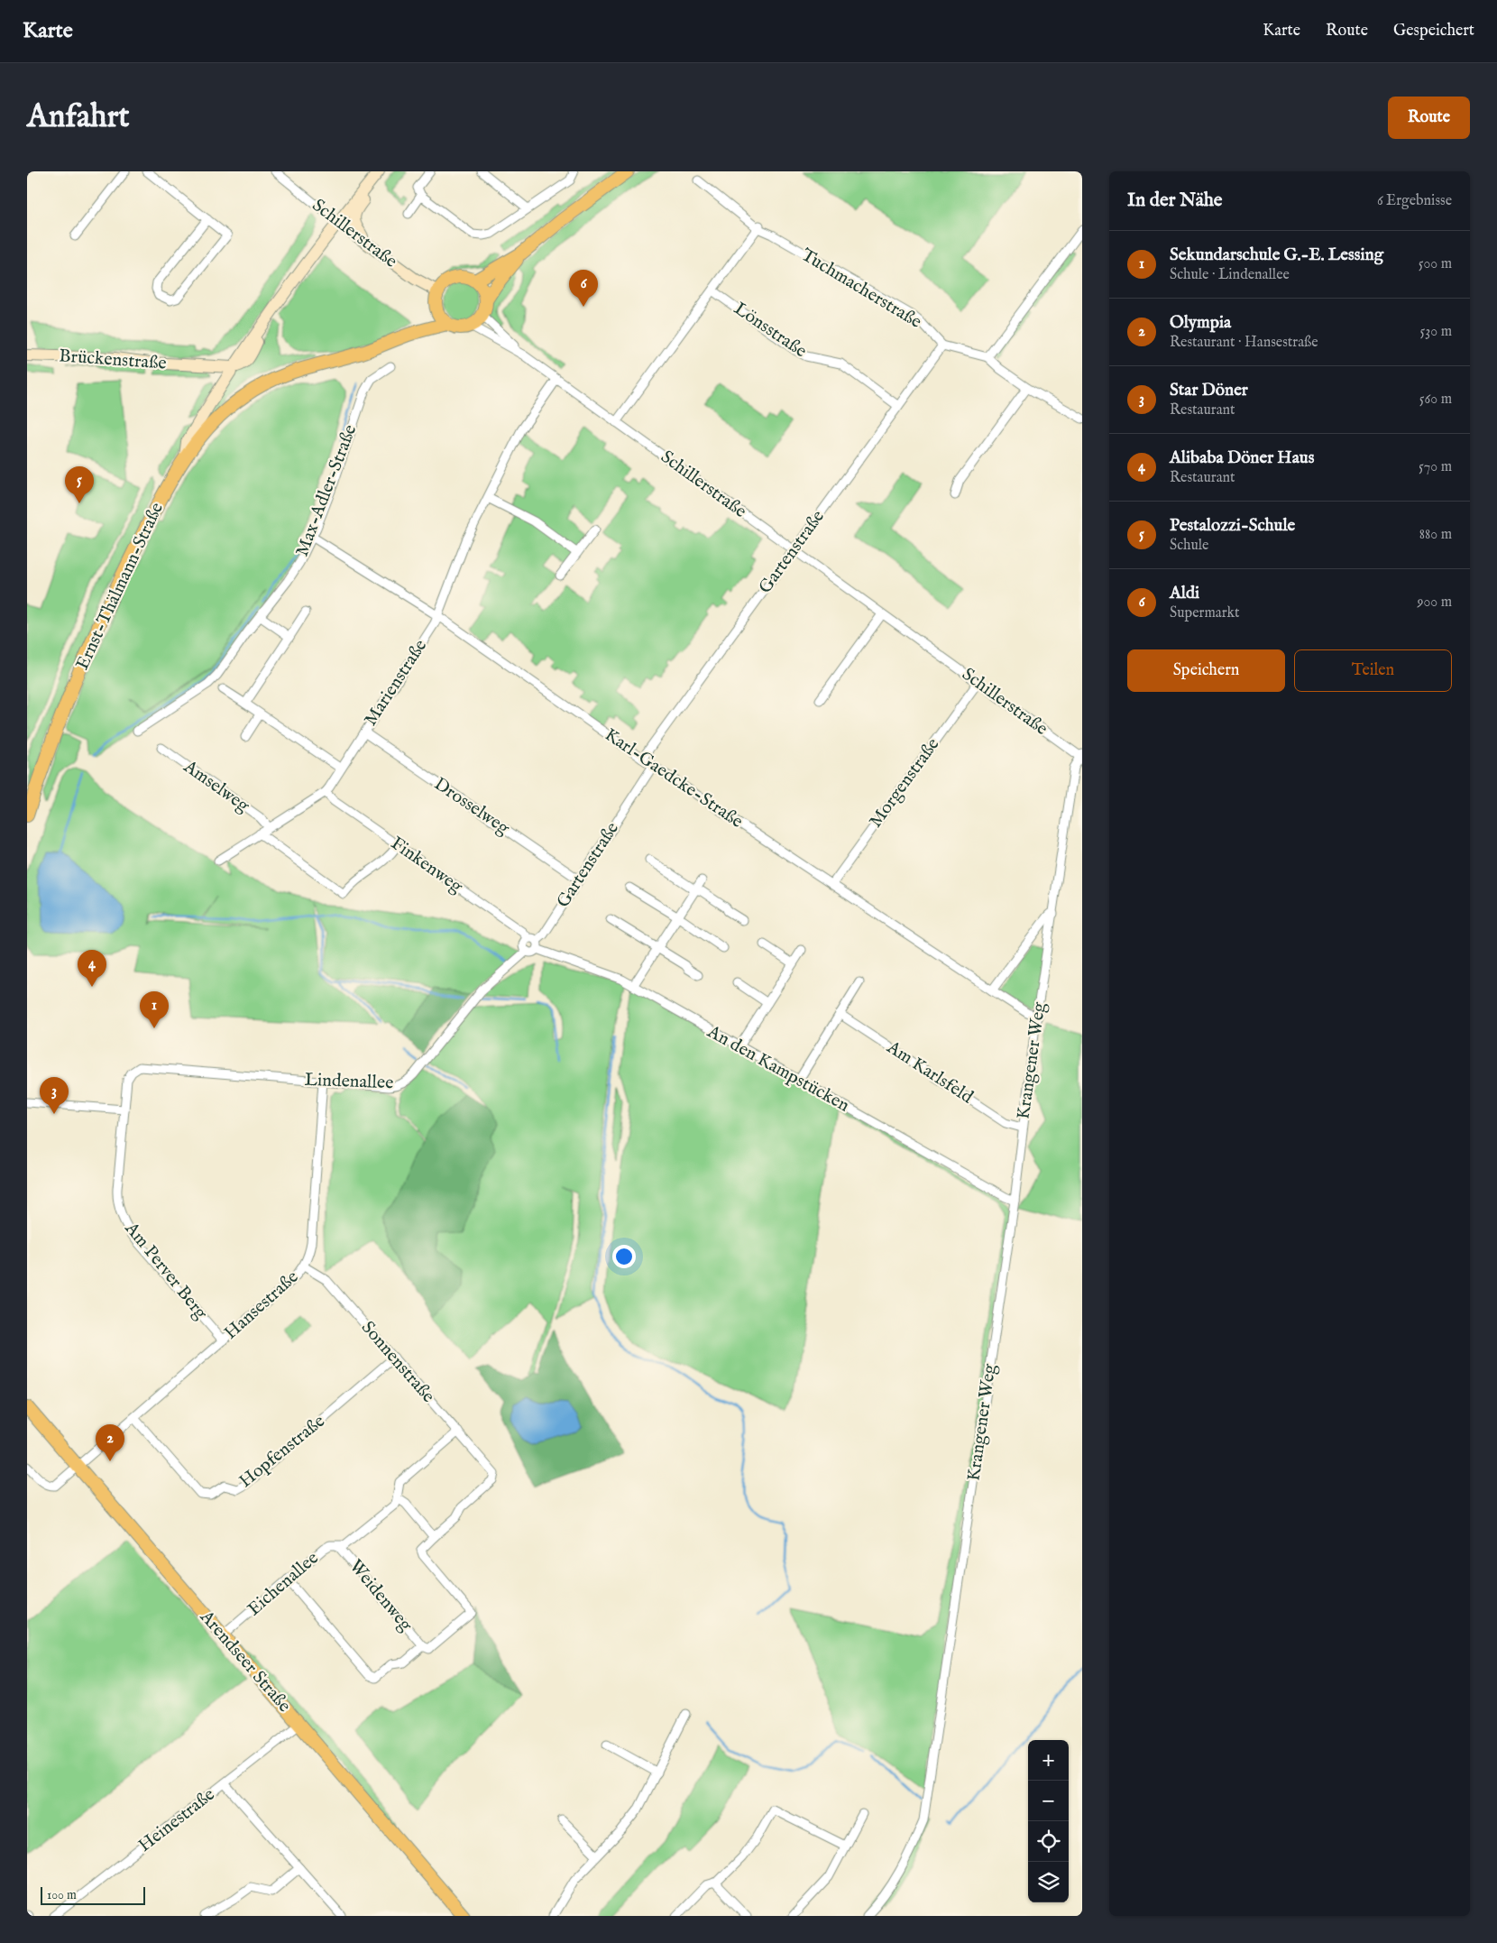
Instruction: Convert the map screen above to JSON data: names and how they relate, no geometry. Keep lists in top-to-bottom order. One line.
{"streets":{"main road":["Schillerstraße","Brückenstraße","Ernst-Thälmann-Straße","Arendseer Straße"],"street":["Tuchmacherstraße","Lönsstraße","Max-Adler-Straße","Gartenstraße","Marienstraße","Karl-Gaedcke-Straße","Morgenstraße","Amselweg","Drosselweg","Finkenweg","Krangener Weg","An den Kampstücken","Am Karlsfeld","Lindenallee","Am Perver Berg","Hansestraße","Sonnenstraße","Hopfenstraße","Eichenallee","Weidenweg","Heinestraße"]},"crossings":[["Schillerstraße","Gartenstraße"],["Schillerstraße","Ernst-Thälmann-Straße"],["Schillerstraße","Marienstraße"],["Schillerstraße","Morgenstraße"],["Schillerstraße","Krangener Weg"],["Tuchmacherstraße","Gartenstraße"],["Lönsstraße","Gartenstraße"],["Brückenstraße","Ernst-Thälmann-Straße"],["Max-Adler-Straße","Karl-Gaedcke-Straße"],["Gartenstraße","Karl-Gaedcke-Straße"],["Gartenstraße","Drosselweg"],["Gartenstraße","Finkenweg"],["Gartenstraße","An den Kampstücken"],["Gartenstraße","Lindenallee"],["Marienstraße","Karl-Gaedcke-Straße"],["Marienstraße","Amselweg"],["Marienstraße","Drosselweg"],["Marienstraße","Finkenweg"],["Karl-Gaedcke-Straße","Morgenstraße"],["Karl-Gaedcke-Straße","Krangener Weg"],["Finkenweg","An den Kampstücken"],["Finkenweg","Lindenallee"],["Krangener Weg","An den Kampstücken"],["Krangener Weg","Am Karlsfeld"],["An den Kampstücken","Lindenallee"],["Lindenallee","Am Perver Berg"],["Lindenallee","Hansestraße"],["Am Perver Berg","Hansestraße"],["Hansestraße","Sonnenstraße"],["Hansestraße","Hopfenstraße"],["Hansestraße","Arendseer Straße"],["Sonnenstraße","Hopfenstraße"],["Sonnenstraße","Eichenallee"],["Sonnenstraße","Weidenweg"],["Eichenallee","Weidenweg"],["Eichenallee","Arendseer Straße"],["Arendseer Straße","Heinestraße"]],"scale_bar":"100 m","page":{"header":"Karte","nav":["Karte","Route","Gespeichert"],"buttons":["Route",["Speichern","Teilen"]],"title":"Anfahrt","heading":["In der Nähe","6 Ergebnisse"],"list":[{"mark":"1","name":"Sekundarschule G.-E. Lessing","note":"Schule · Lindenallee","value":"500 m"},{"mark":"2","name":"Olympia","note":"Restaurant · Hansestraße","value":"530 m"},{"mark":"3","name":"Star Döner","note":"Restaurant","value":"560 m"},{"mark":"4","name":"Alibaba Döner Haus","note":"Restaurant","value":"570 m"},{"mark":"5","name":"Pestalozzi-Schule","note":"Schule","value":"880 m"},{"mark":"6","name":"Aldi","note":"Supermarkt","value":"900 m"}],"pins":["6","5","4","1","3","2"],"map_buttons":["+","−"],"scale":"100 m"}}
